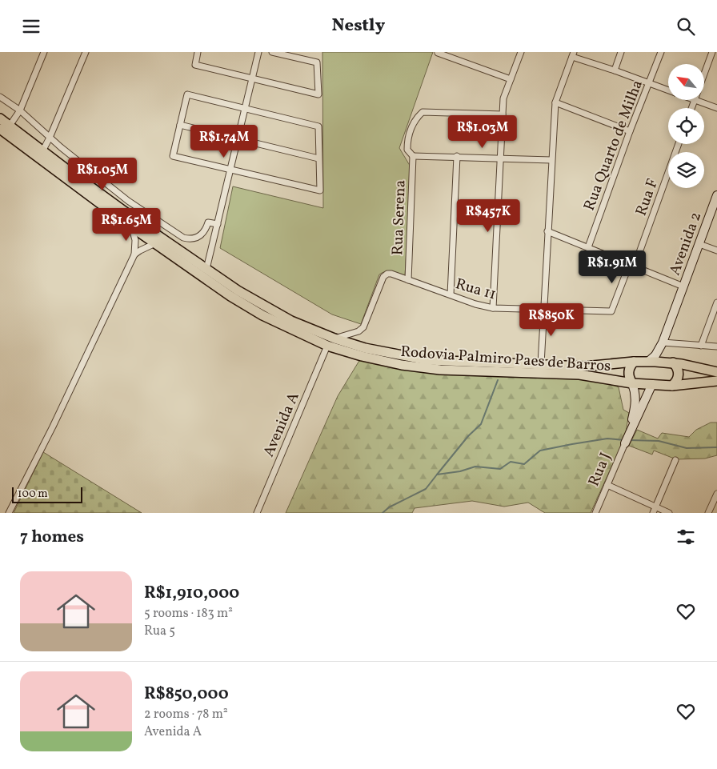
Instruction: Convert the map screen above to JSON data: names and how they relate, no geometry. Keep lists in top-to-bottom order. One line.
{"streets":{"main road":["Rodovia Palmiro Paes de Barros"],"street":["Rua Quarto de Milha","Rua F","Rua Serena","Avenida 2","Rua 11","Avenida A","Rua J"]},"crossings":[["Rua F","Rua 11"],["Rua Serena","Rua 11"],["Avenida 2","Rodovia Palmiro Paes de Barros"],["Rua 11","Rodovia Palmiro Paes de Barros"],["Rodovia Palmiro Paes de Barros","Avenida A"],["Rodovia Palmiro Paes de Barros","Rua J"]],"scale_bar":"100 m","north":"top left","page":{"header":"Nestly","price":["R$1.03M","R$1.74M","R$1.05M","R$457K","R$1.65M","R$1.91M","R$850K"],"scale":"100 m","heading":"7 homes","list":[{"name":"R$1,910,000","note":"5 rooms · 183 m² · Rua 5"},{"name":"R$850,000","note":"2 rooms · 78 m² · Avenida A"}]}}
